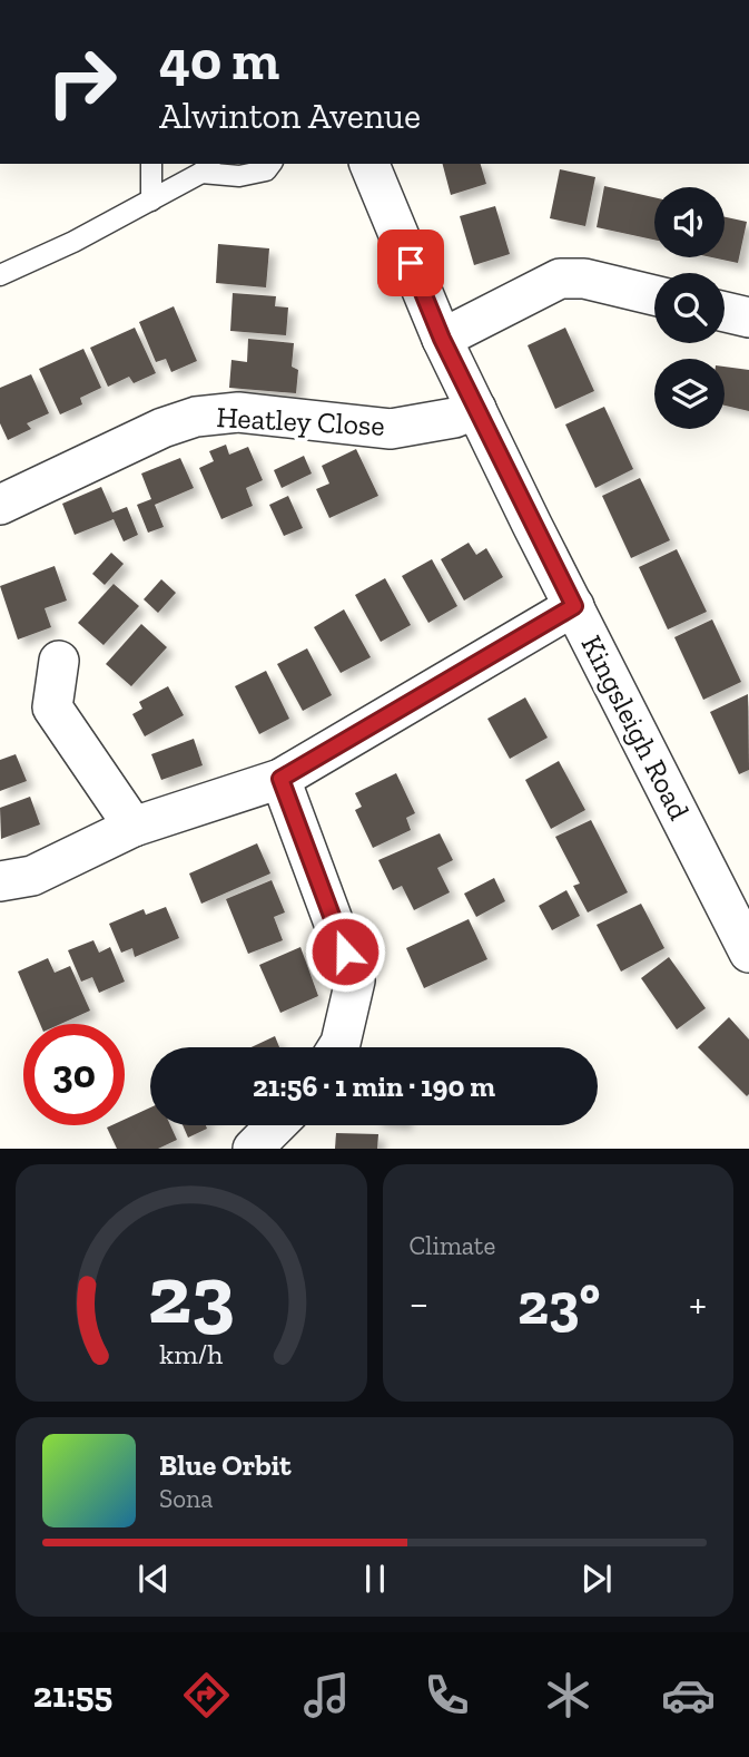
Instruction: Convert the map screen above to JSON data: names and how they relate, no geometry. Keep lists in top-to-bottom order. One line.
{"streets":{"street":["Heatley Close","Kingsleigh Road"]},"crossings":[["Heatley Close","Kingsleigh Road"]],"page":{"turn":["40 m","Alwinton Avenue"],"limit":"30","trip":"21:56 · 1 min · 190 m","tile":"Climate","heat":["−","23°","+"],"song":["Blue Orbit","Sona"],"tabs":"21:55","gauge":["23","km/h"]}}
